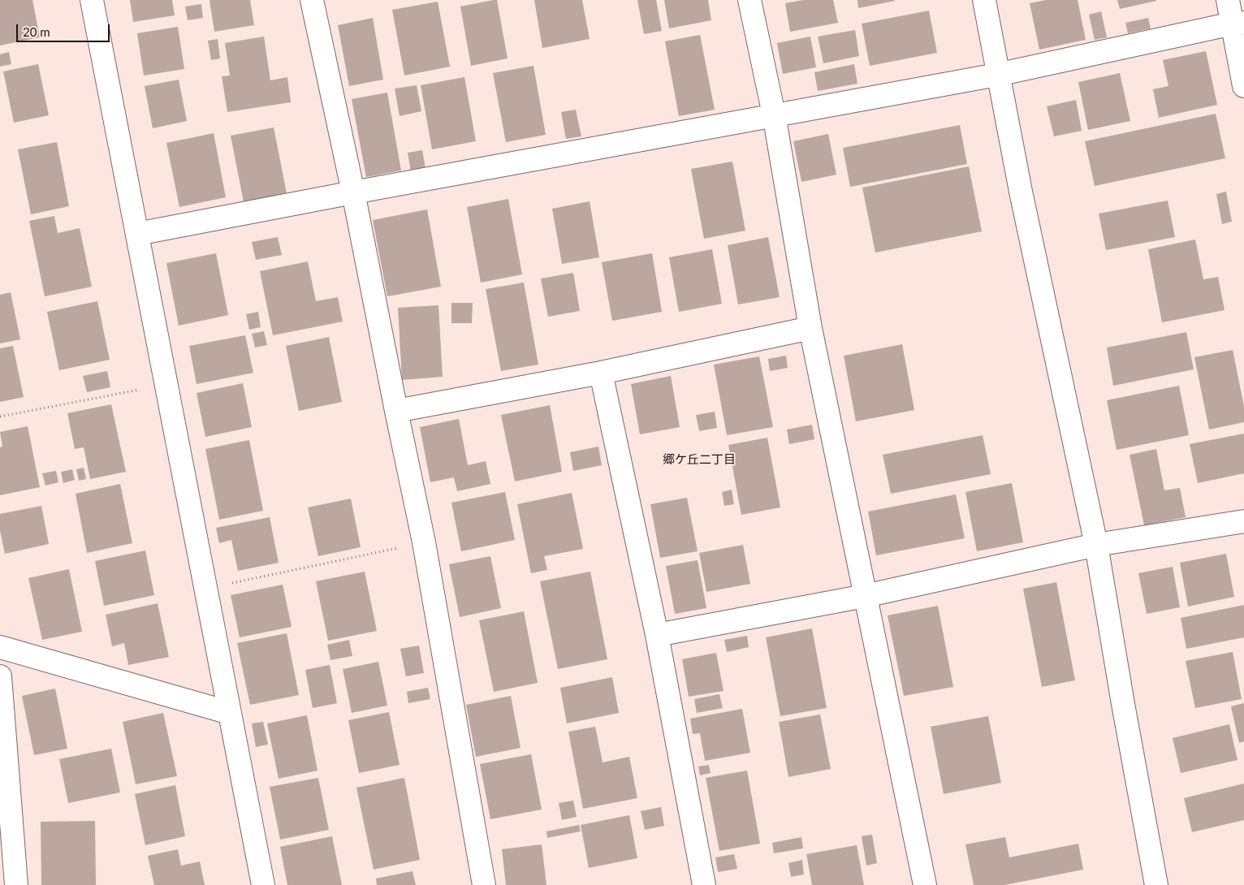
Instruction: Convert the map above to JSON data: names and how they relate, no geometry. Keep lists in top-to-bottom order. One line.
{"districts":["郷ケ丘二丁目"],"scale_bar":"20 m"}
